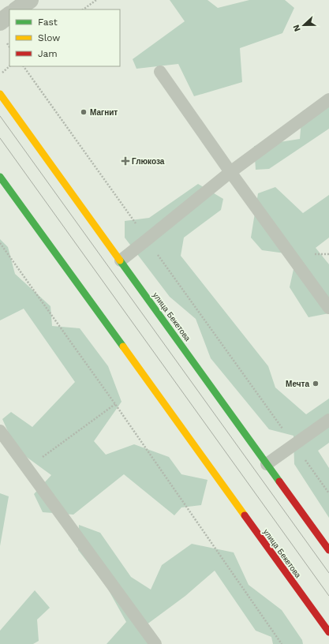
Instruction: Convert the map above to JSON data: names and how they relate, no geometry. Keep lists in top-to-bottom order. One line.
{"streets":{"main road":["улица Бекетова"]},"places":{"other":["Магнит","Мечта"],"health":["Глюкоза"]},"legend":["Fast","Slow","Jam"],"north":"left"}
